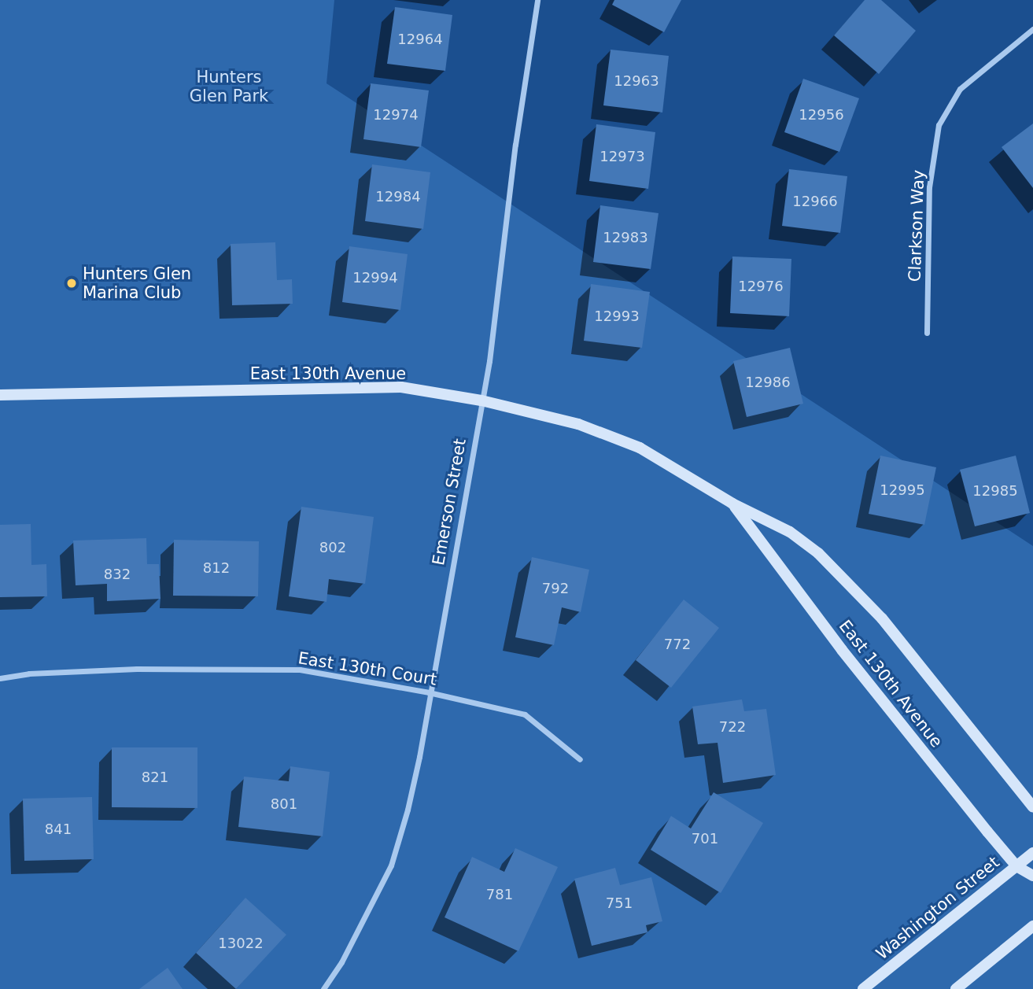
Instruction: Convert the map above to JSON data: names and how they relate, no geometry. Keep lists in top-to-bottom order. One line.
{"streets":{"street":["Clarkson Way","East 130th Avenue","Emerson Street","East 130th Court","Washington Street"]},"crossings":[["East 130th Avenue","Emerson Street"],["East 130th Avenue","Washington Street"],["Emerson Street","East 130th Court"]],"parks":["Hunters Glen Park"],"places":["Hunters Glen Marina Club"],"house_numbers":["12964","12963","12974","12956","12973","12984","12966","12983","12994","12976","12993","12986","12995","12985","802","812","832","792","772","722","821","801","841","701","781","751","13022"]}
